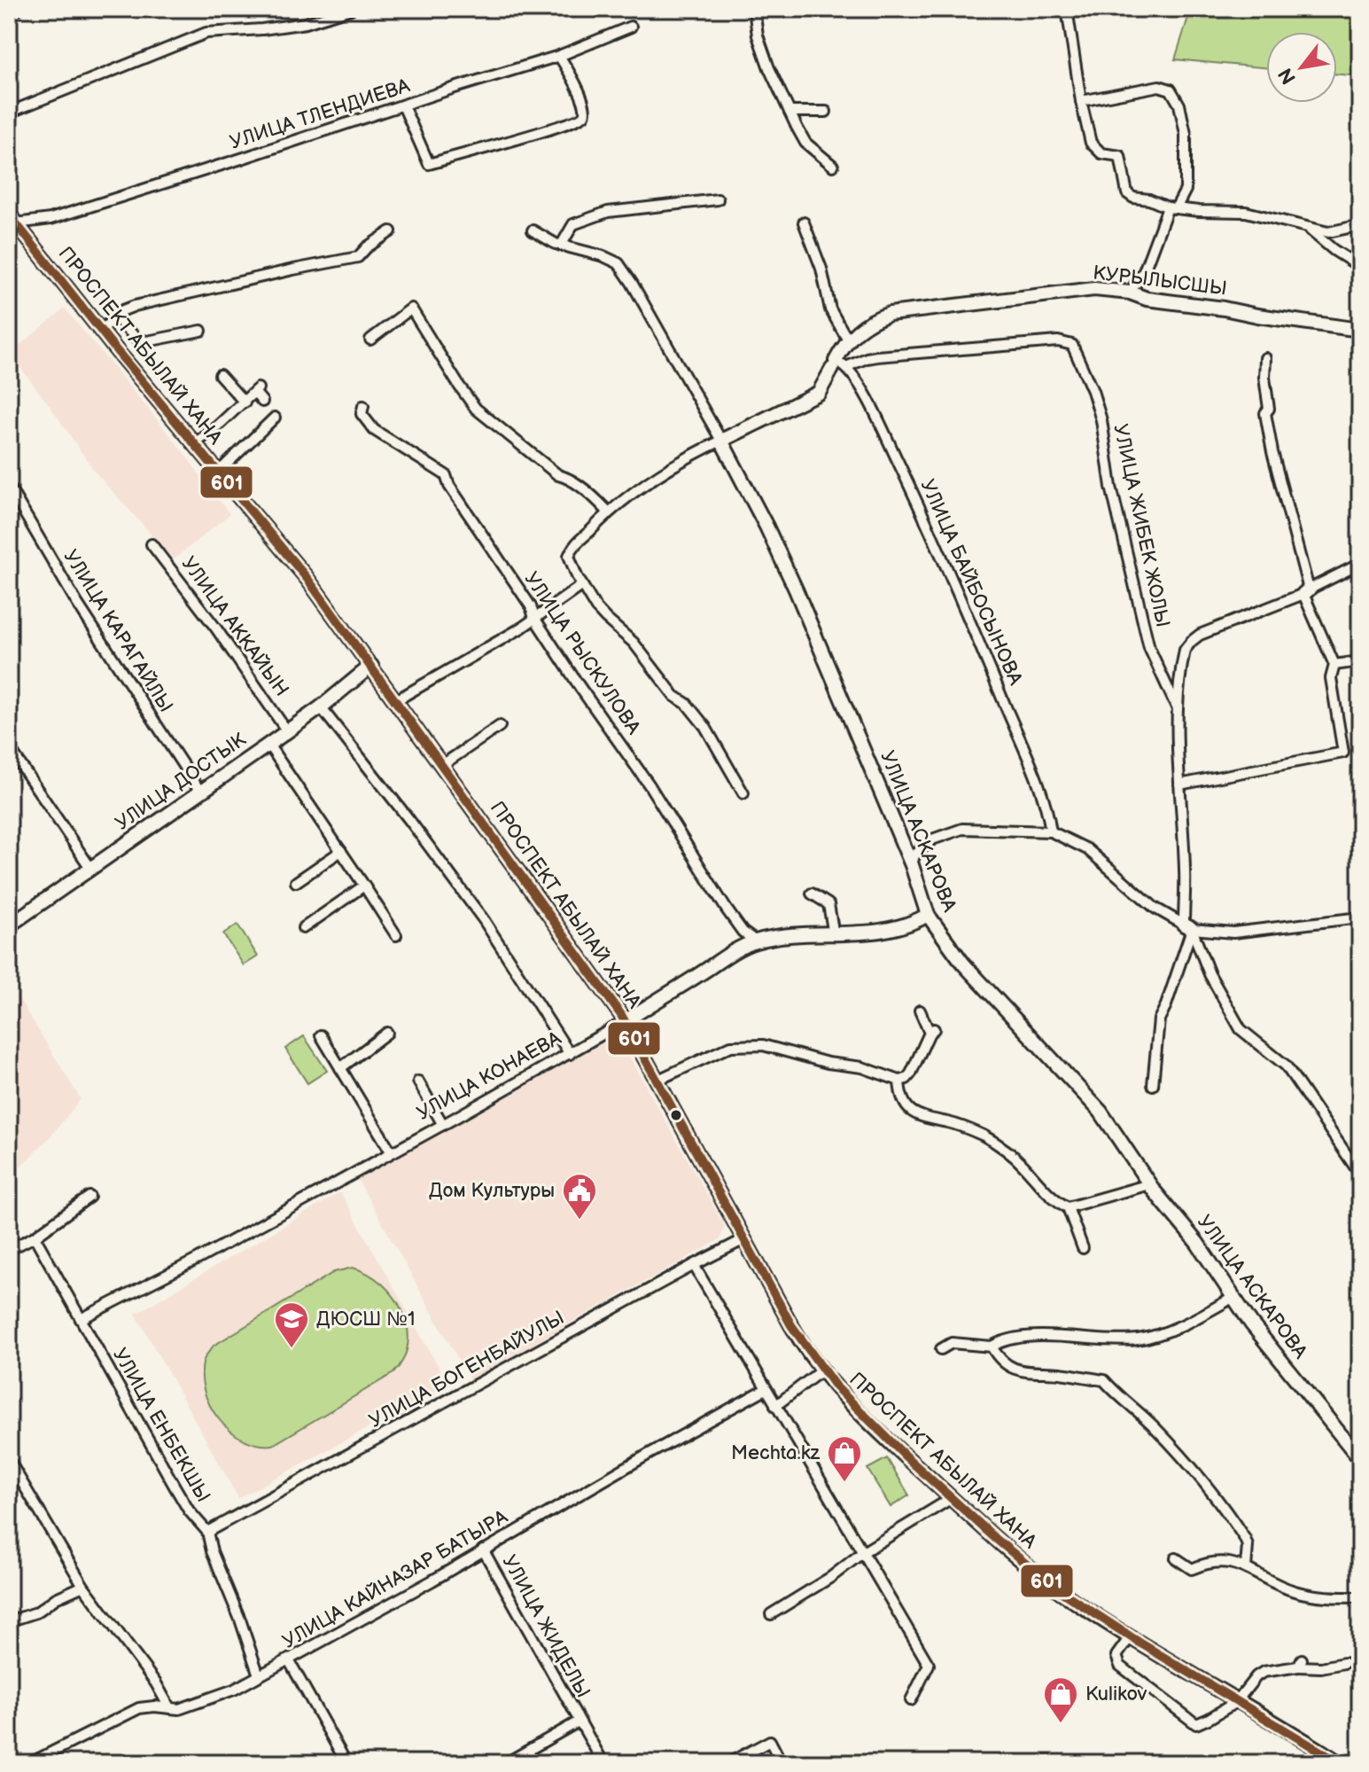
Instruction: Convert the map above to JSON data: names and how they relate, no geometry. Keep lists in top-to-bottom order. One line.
{"streets":{"street":["УЛИЦА ТЛЕНДИЕВА","КУРЫЛЫСШЫ","ПРОСПЕКТ АБЫЛАЙ ХАНА","УЛИЦА ЖИБЕК ЖОЛЫ","УЛИЦА БАЙБОСЫНОВА","УЛИЦА АККАЙЫН","УЛИЦА КАРАГАЙЛЫ","УЛИЦА РЫСКУЛОВА","УЛИЦА ДОСТЫК","УЛИЦА АСКАРОВА","УЛИЦА КОНАЕВА","УЛИЦА БОГЕНБАЙУЛЫ","УЛИЦА ЕНБЕКШЫ","УЛИЦА КАЙНАЗАР БАТЫРА","УЛИЦА ЖИДЕЛЫ"]},"crossings":[["УЛИЦА ТЛЕНДИЕВА","ПРОСПЕКТ АБЫЛАЙ ХАНА"],["ПРОСПЕКТ АБЫЛАЙ ХАНА","УЛИЦА ДОСТЫК"],["ПРОСПЕКТ АБЫЛАЙ ХАНА","УЛИЦА КОНАЕВА"],["ПРОСПЕКТ АБЫЛАЙ ХАНА","УЛИЦА БОГЕНБАЙУЛЫ"],["УЛИЦА ЖИБЕК ЖОЛЫ","УЛИЦА БАЙБОСЫНОВА"],["УЛИЦА АККАЙЫН","УЛИЦА ДОСТЫК"],["УЛИЦА КАРАГАЙЛЫ","УЛИЦА ДОСТЫК"],["УЛИЦА РЫСКУЛОВА","УЛИЦА КОНАЕВА"],["УЛИЦА АСКАРОВА","УЛИЦА КОНАЕВА"],["УЛИЦА КОНАЕВА","УЛИЦА ЕНБЕКШЫ"],["УЛИЦА БОГЕНБАЙУЛЫ","УЛИЦА ЕНБЕКШЫ"],["УЛИЦА ЕНБЕКШЫ","УЛИЦА КАЙНАЗАР БАТЫРА"],["УЛИЦА КАЙНАЗАР БАТЫРА","УЛИЦА ЖИДЕЛЫ"]],"places":{"public building":["Дом Культуры"],"school or university":["ДЮСШ №1"],"shop":["Mechta.kz","Kulikov"]},"lines":["transit line 601"],"north":"bottom left"}
